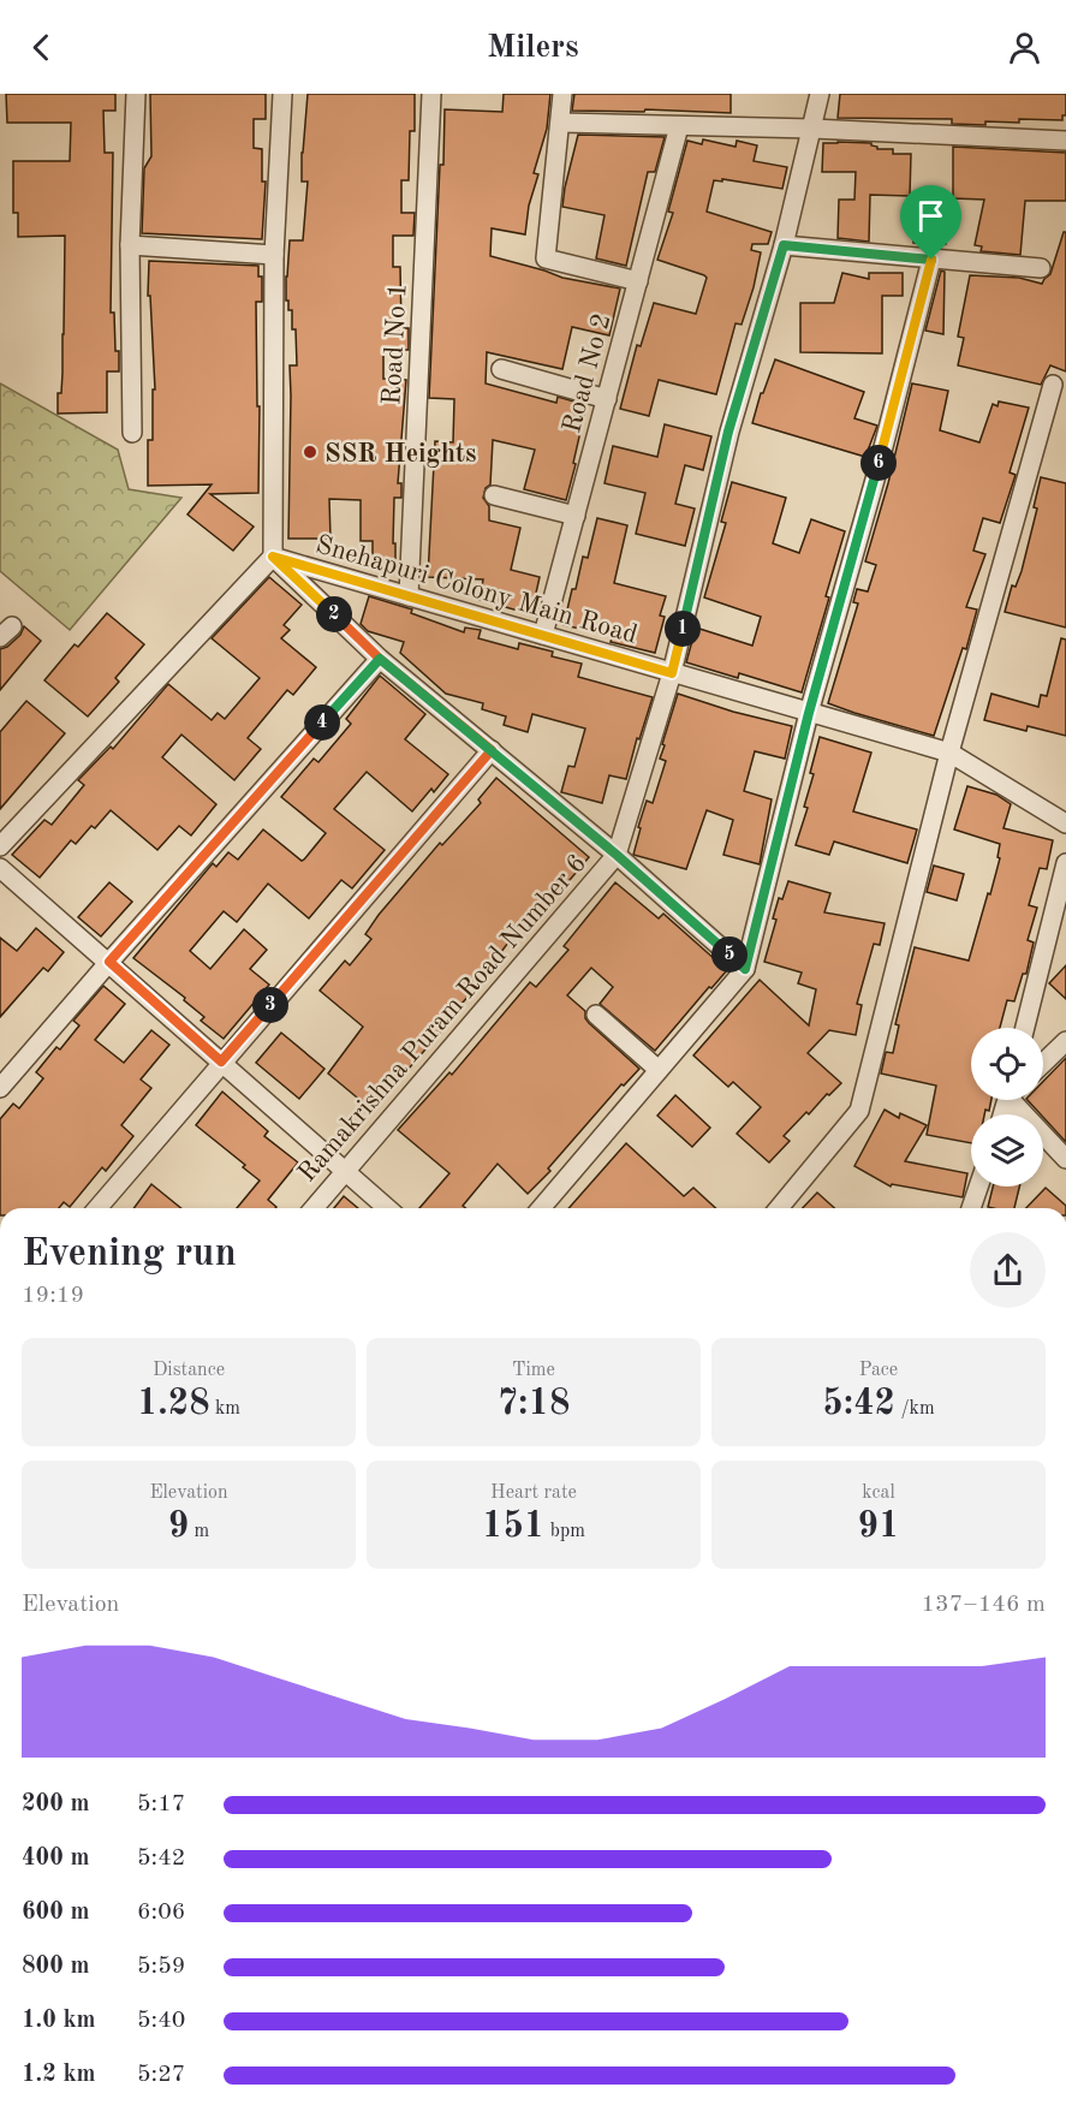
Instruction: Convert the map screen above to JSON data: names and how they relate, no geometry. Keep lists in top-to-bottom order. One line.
{"streets":{"street":["Road No 1","Road No 2","Snehapuri Colony Main Road","Ramakrishna Puram Road Number 6"]},"crossings":[["Road No 1","Snehapuri Colony Main Road"],["Road No 2","Snehapuri Colony Main Road"]],"places":["SSR Heights"],"page":{"header":"Milers","pins":["6","2","1","4","5","3"],"heading":["Evening run","19:19"],"stats":[["Distance","1.28 km"],["Time","7:18"],["Pace","5:42 /km"],["Elevation","9 m"],["Heart rate","151 bpm"],["kcal","91"]],"chart":["Elevation","137–146 m"],"list":[{"name":"200 m","note":"5:17"},{"name":"400 m","note":"5:42"},{"name":"600 m","note":"6:06"},{"name":"800 m","note":"5:59"},{"name":"1.0 km","note":"5:40"},{"name":"1.2 km","note":"5:27"}]}}
